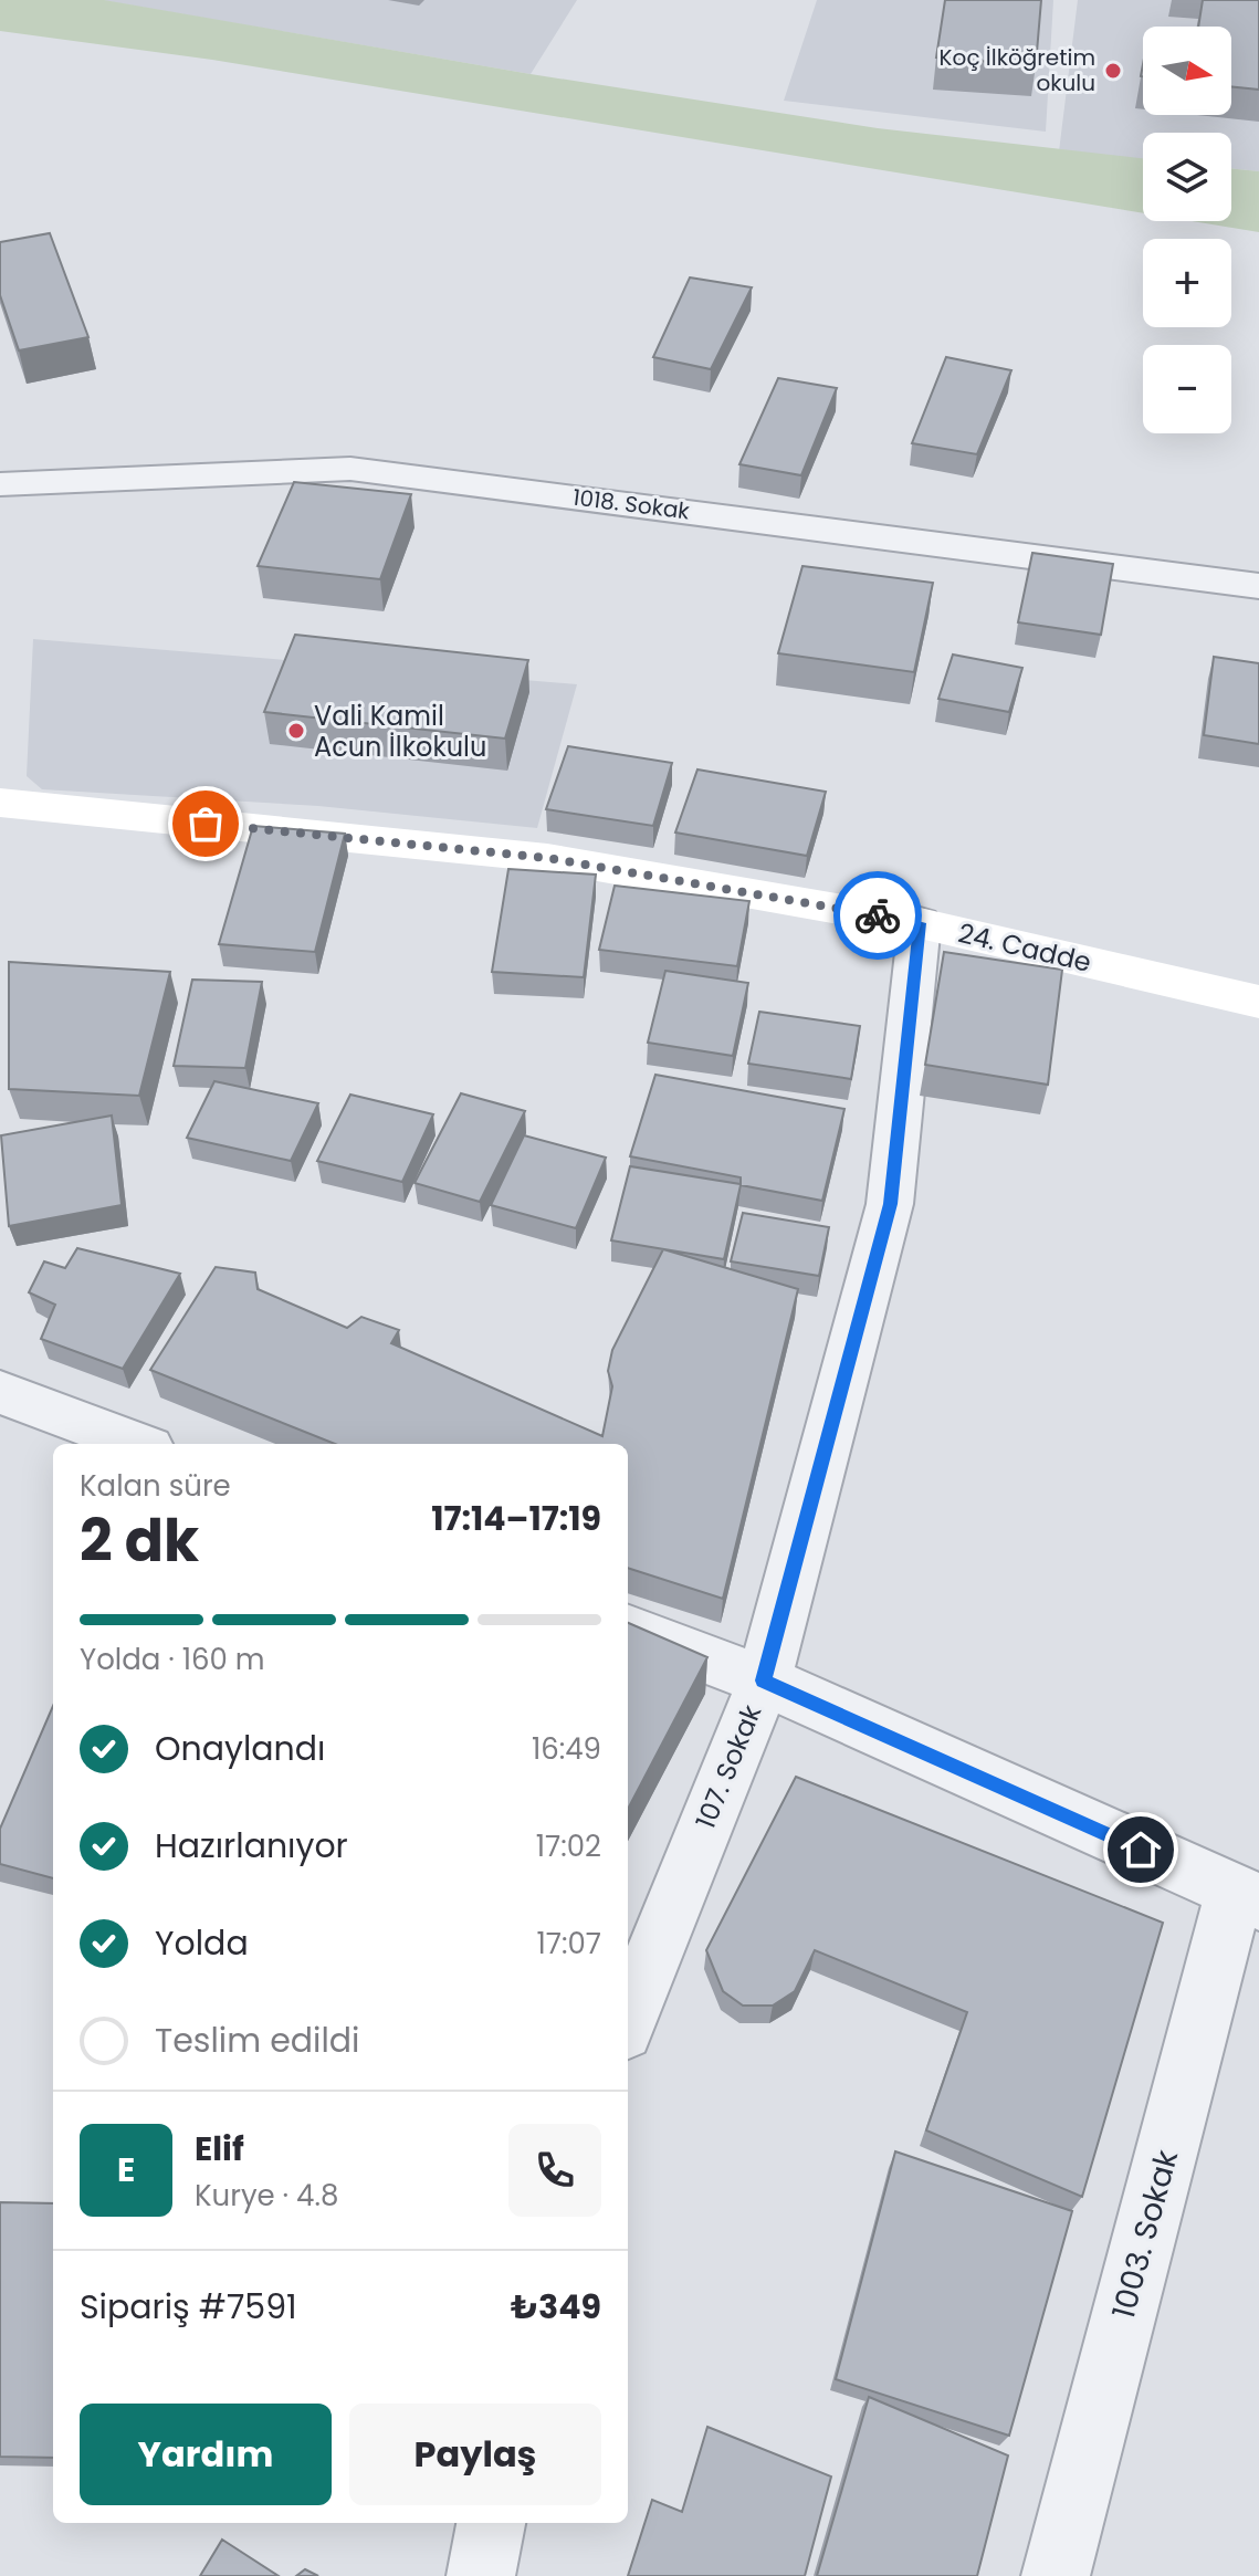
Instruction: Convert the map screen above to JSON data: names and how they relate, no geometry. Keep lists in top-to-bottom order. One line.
{"streets":{"street":["1018. Sokak","24. Cadde","107. Sokak","1003. Sokak"]},"crossings":[["24. Cadde","107. Sokak"]],"places":["Koç İlköğretim okulu","Vali Kamil Acun İlkokulu"],"north":"right","page":{"map_buttons":["+","−"],"heading":["2 dk","Kalan süre","17:14–17:19"],"panel":["Elif","Kurye · 4.8","Sipariş #7591","₺349"],"bar":"Yolda · 160 m","list":[["Onaylandı","16:49"],["Hazırlanıyor","17:02"],["Yolda","17:07"],"Teslim edildi"],"round":"E","buttons":["Yardım","Paylaş"]}}
